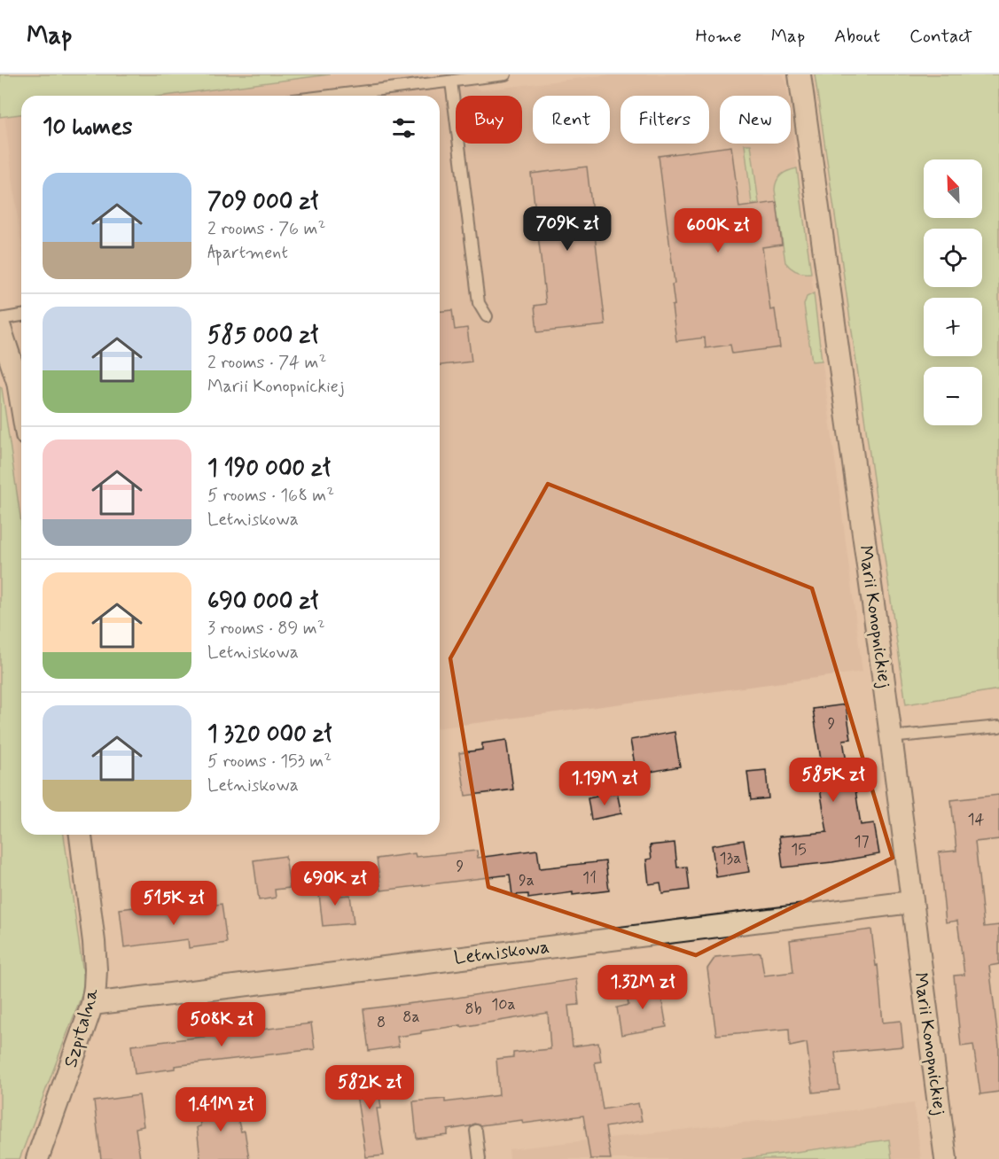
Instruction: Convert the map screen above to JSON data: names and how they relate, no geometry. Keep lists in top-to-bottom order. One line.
{"streets":{"street":["Marii Konopnickiej","Letniskowa","Szpitalna"]},"crossings":[["Marii Konopnickiej","Letniskowa"],["Letniskowa","Szpitalna"]],"house_numbers":["9","14","17","15","13a","9","11","9a","10a","8b","8a","8"],"north":"top left","page":{"header":"Map","nav":["Home","Map","About","Contact"],"chip":["Buy","Rent","Filters","New"],"heading":"10 homes","map_buttons":["+","−"],"list":[{"name":"709 000 zł","note":"2 rooms · 76 m² · Apartment"},{"name":"585 000 zł","note":"2 rooms · 74 m² · Marii Konopnickiej"},{"name":"1 190 000 zł","note":"5 rooms · 168 m² · Letniskowa"},{"name":"690 000 zł","note":"3 rooms · 89 m² · Letniskowa"},{"name":"1 320 000 zł","note":"5 rooms · 153 m² · Letniskowa"}],"price":["709K zł","600K zł","585K zł","1.19M zł","690K zł","515K zł","1.32M zł","508K zł","582K zł","1.41M zł"]}}
